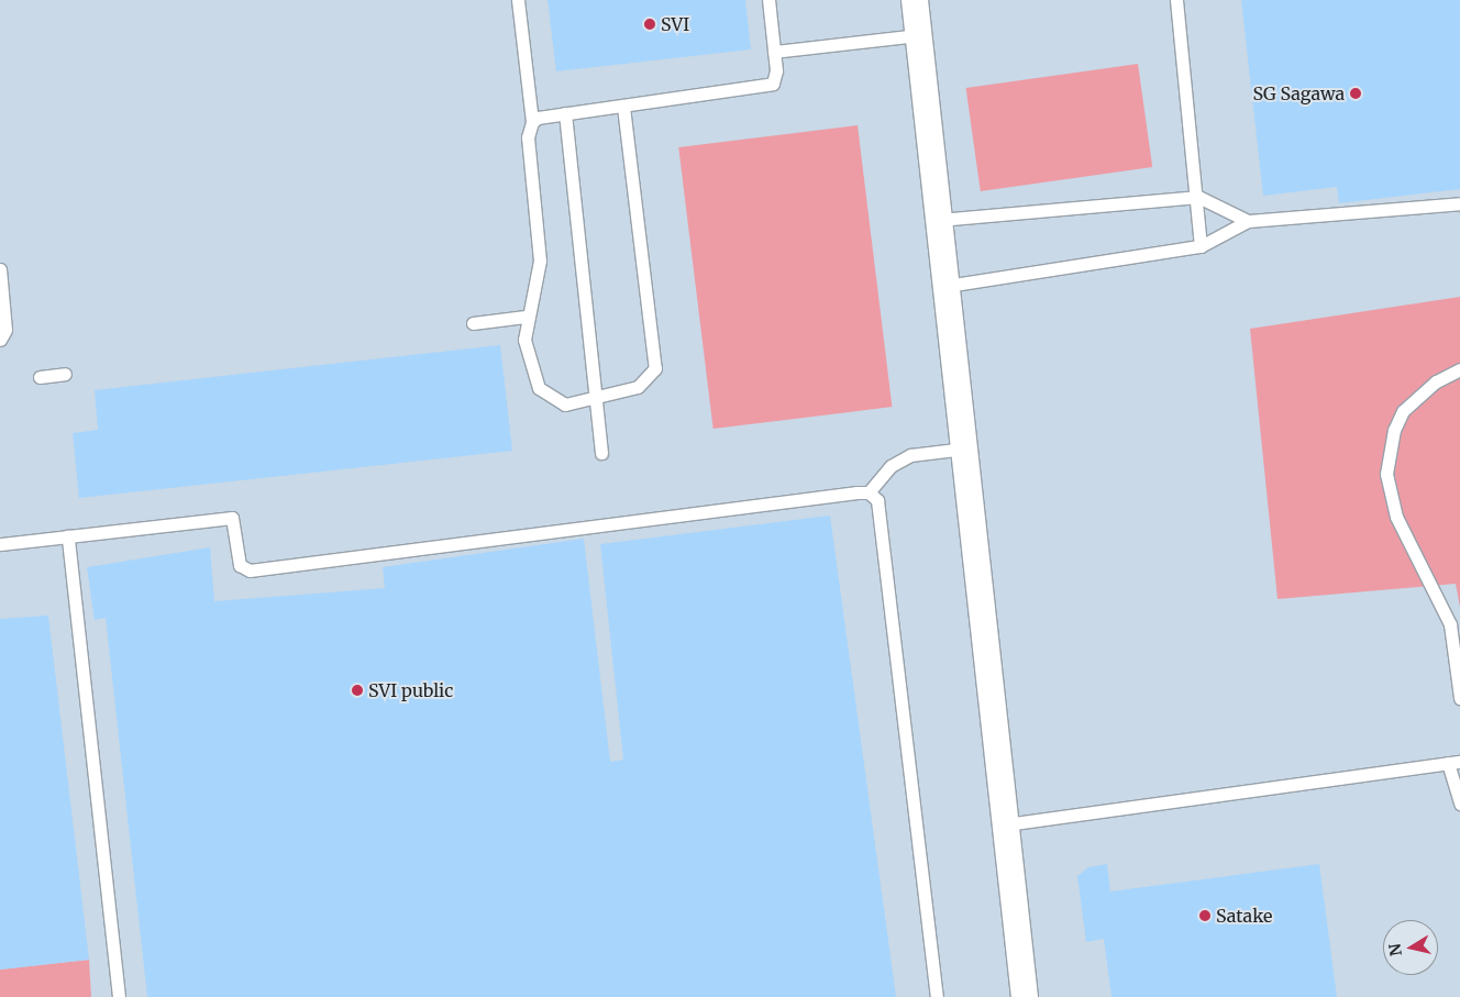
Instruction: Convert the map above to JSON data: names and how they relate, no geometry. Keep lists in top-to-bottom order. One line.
{"places":["SVI","SG Sagawa","SVI public","Satake"],"north":"left"}
